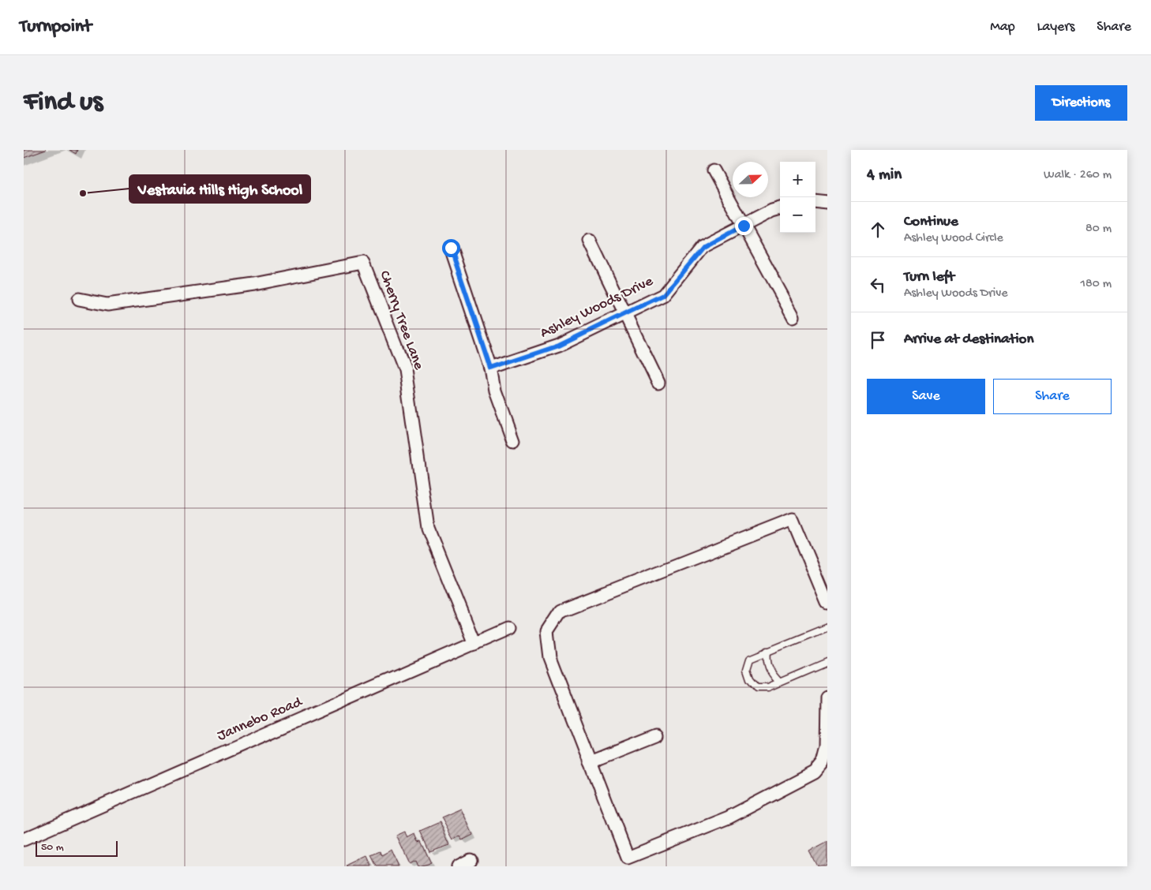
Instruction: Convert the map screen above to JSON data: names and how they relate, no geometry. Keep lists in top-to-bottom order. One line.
{"streets":{"street":["Ashley Woods Drive","Cherry Tree Lane","Jannebo Road"]},"crossings":[["Cherry Tree Lane","Jannebo Road"]],"places":["Vestavia Hills High School"],"scale_bar":"50 m","north":"right","page":{"header":"Turnpoint","nav":["Map","Layers","Share"],"buttons":["Directions",["Save","Share"]],"title":"Find us","heading":["4 min","Walk · 260 m"],"map_buttons":["+","−"],"list":[["Continue","Ashley Wood Circle","80 m"],["Turn left","Ashley Woods Drive","180 m"],"Arrive at destination"],"scale":"50 m"}}
